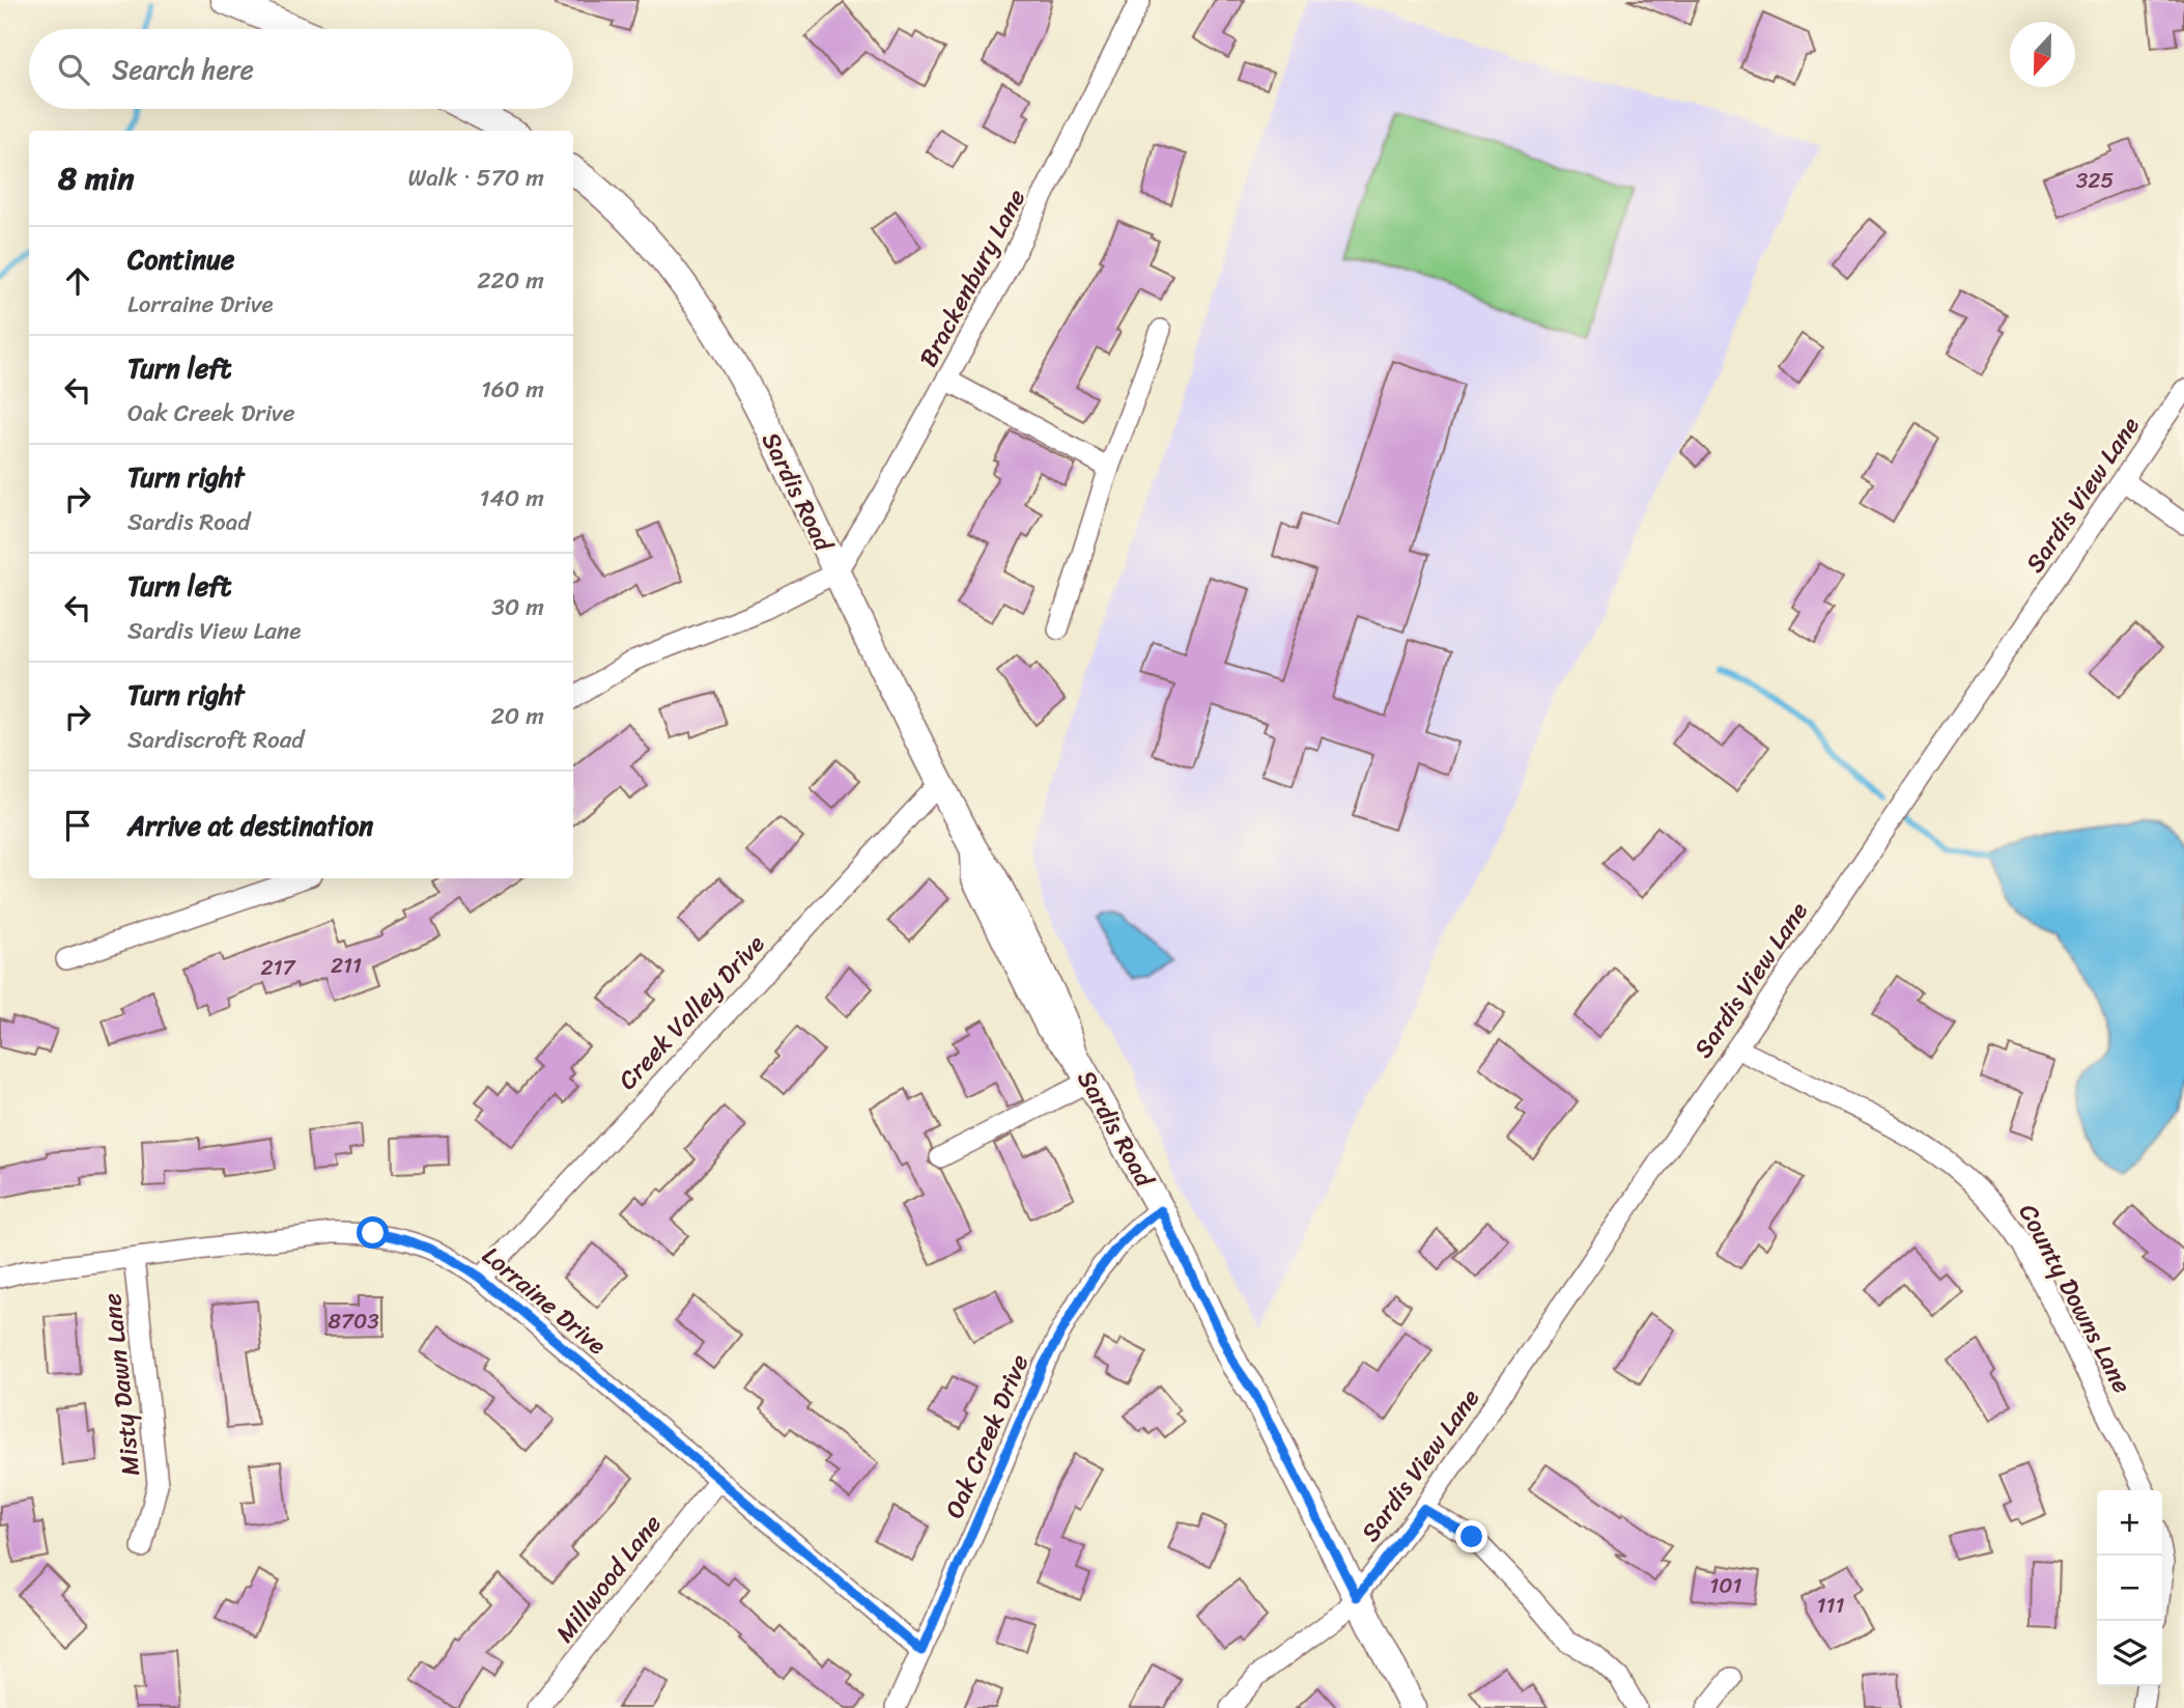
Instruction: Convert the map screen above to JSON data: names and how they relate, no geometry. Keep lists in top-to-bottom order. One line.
{"streets":{"main road":["Sardis Road"],"street":["Brackenbury Lane","Sardis View Lane","Creek Valley Drive","County Downs Lane","Lorraine Drive","Misty Dawn Lane","Oak Creek Drive","Millwood Lane"]},"crossings":[["Brackenbury Lane","Sardis Road"],["Sardis Road","Sardis View Lane"],["Sardis Road","Creek Valley Drive"],["Sardis Road","Oak Creek Drive"],["Sardis View Lane","County Downs Lane"],["Creek Valley Drive","Lorraine Drive"],["Lorraine Drive","Misty Dawn Lane"],["Lorraine Drive","Oak Creek Drive"],["Lorraine Drive","Millwood Lane"]],"house_numbers":["325","211","217","8703","101","111"],"north":"bottom","page":{"search":"Search here","heading":["8 min","Walk · 570 m"],"list":[["Continue","Lorraine Drive","220 m"],["Turn left","Oak Creek Drive","160 m"],["Turn right","Sardis Road","140 m"],["Turn left","Sardis View Lane","30 m"],["Turn right","Sardiscroft Road","20 m"],"Arrive at destination"],"map_buttons":["+","−"]}}
